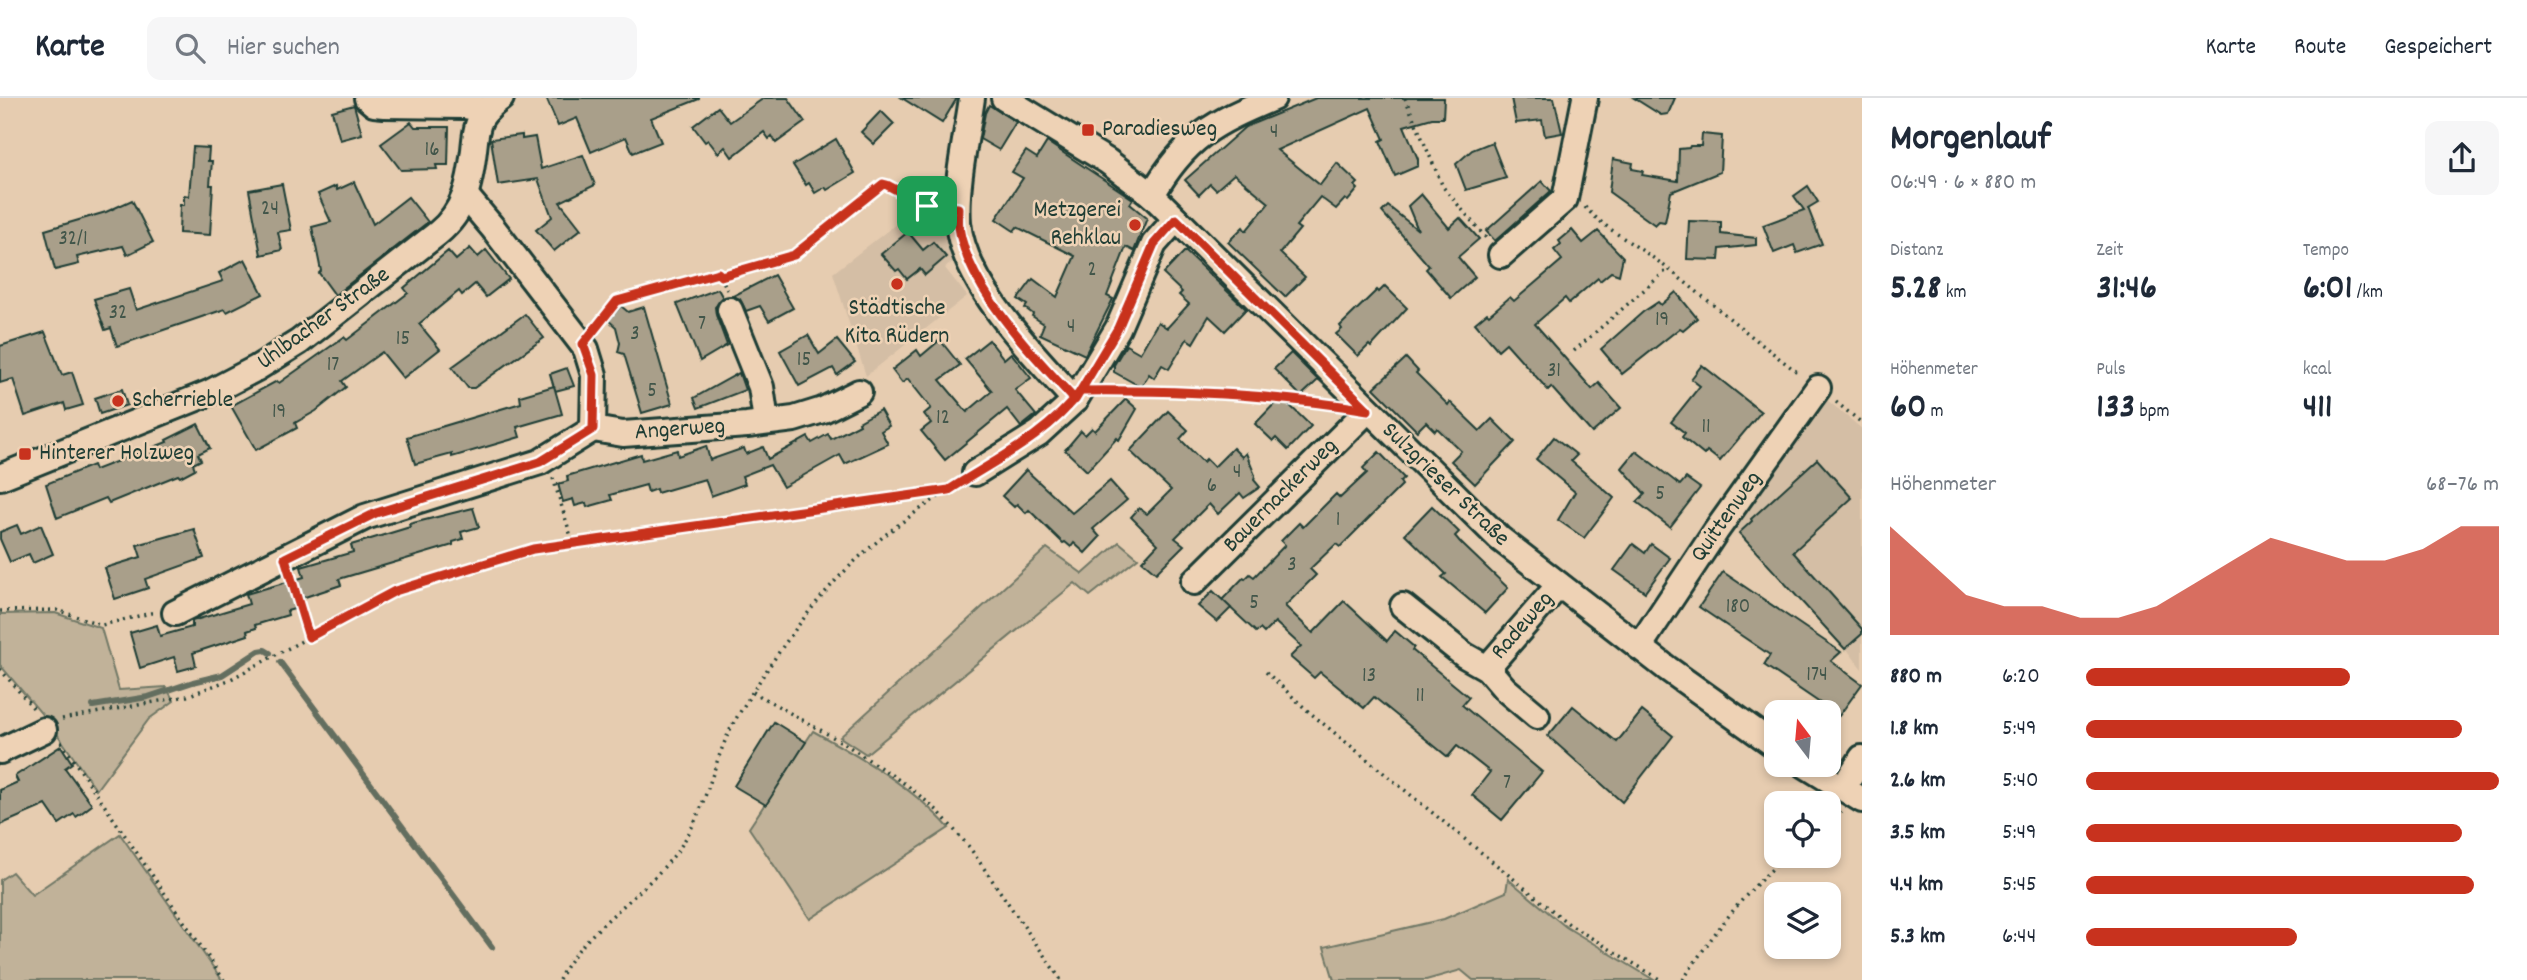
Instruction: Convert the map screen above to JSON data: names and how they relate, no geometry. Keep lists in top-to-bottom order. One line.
{"streets":{"street":["Uhlbacher Straße","Angerweg","Sulzgrieser Straße","Bauernackerweg","Quittenweg","Radeweg"]},"crossings":[["Sulzgrieser Straße","Bauernackerweg"],["Sulzgrieser Straße","Quittenweg"],["Sulzgrieser Straße","Radeweg"]],"places":{"transit":["Paradiesweg","Hinterer Holzweg"],"other":["Metzgerei Rehklau","Städtische Kita Rüdern","Scherrieble"]},"house_numbers":["4","16","24","32/1","2","32","19","7","4","3","15","15","17","31","5","19","12","11","4","6","5","1","3","5","180","174","13","11","7"],"north":"top","page":{"header":"Karte","search":"Hier suchen","nav":["Karte","Route","Gespeichert"],"heading":["Morgenlauf","06:49 · 6 × 880 m"],"stats":[["Distanz","5.28 km"],["Zeit","31:46"],["Tempo","6:01 /km"],["Höhenmeter","60 m"],["Puls","133 bpm"],["kcal","411"]],"chart":["Höhenmeter","68–76 m"],"list":[{"name":"880 m","note":"6:20"},{"name":"1.8 km","note":"5:49"},{"name":"2.6 km","note":"5:40"},{"name":"3.5 km","note":"5:49"},{"name":"4.4 km","note":"5:45"},{"name":"5.3 km","note":"6:44"}]}}
